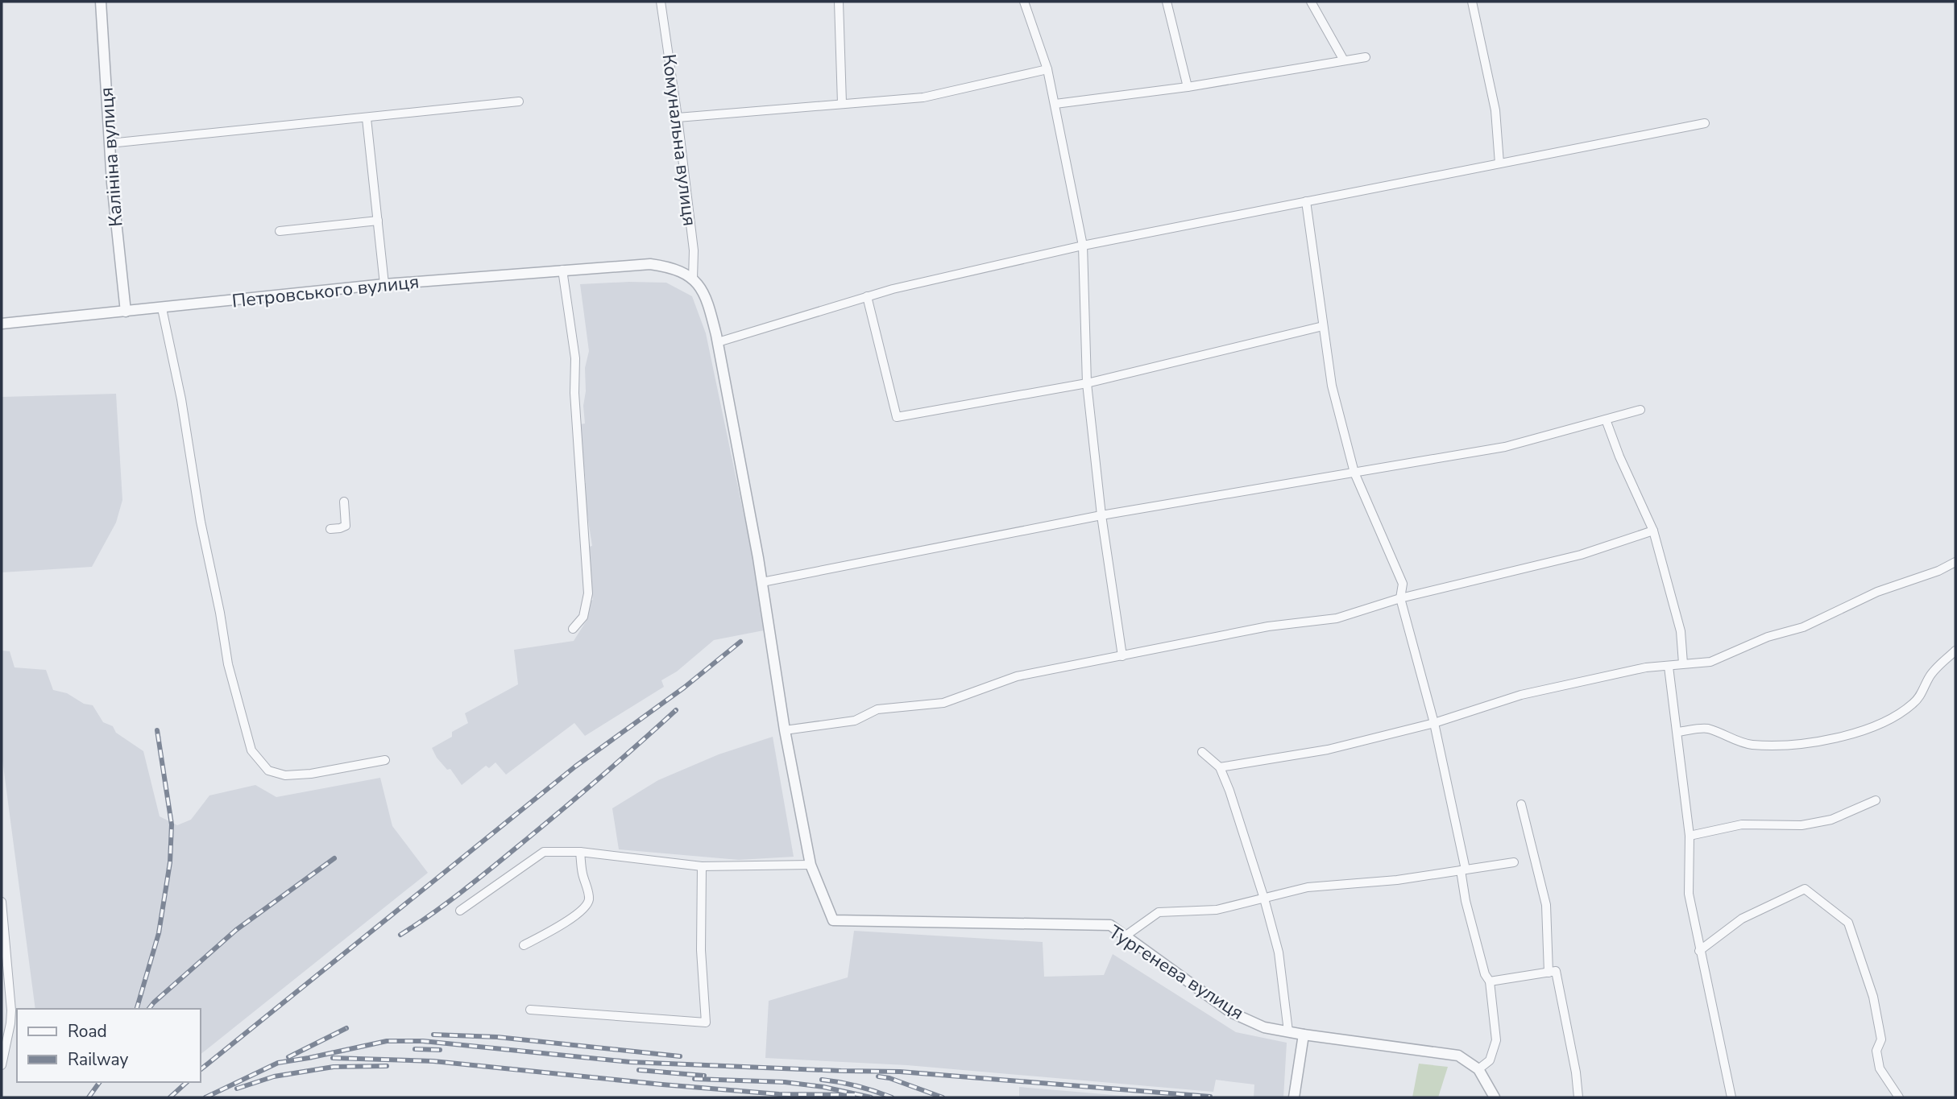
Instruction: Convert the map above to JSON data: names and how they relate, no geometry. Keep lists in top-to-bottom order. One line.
{"streets":{"street":["Комунальна вулиця","Калініна вулиця","Петровського вулиця","Тургенева вулиця"]},"crossings":[["Комунальна вулиця","Петровського вулиця"],["Калініна вулиця","Петровського вулиця"]],"legend":["Road","Railway"]}
